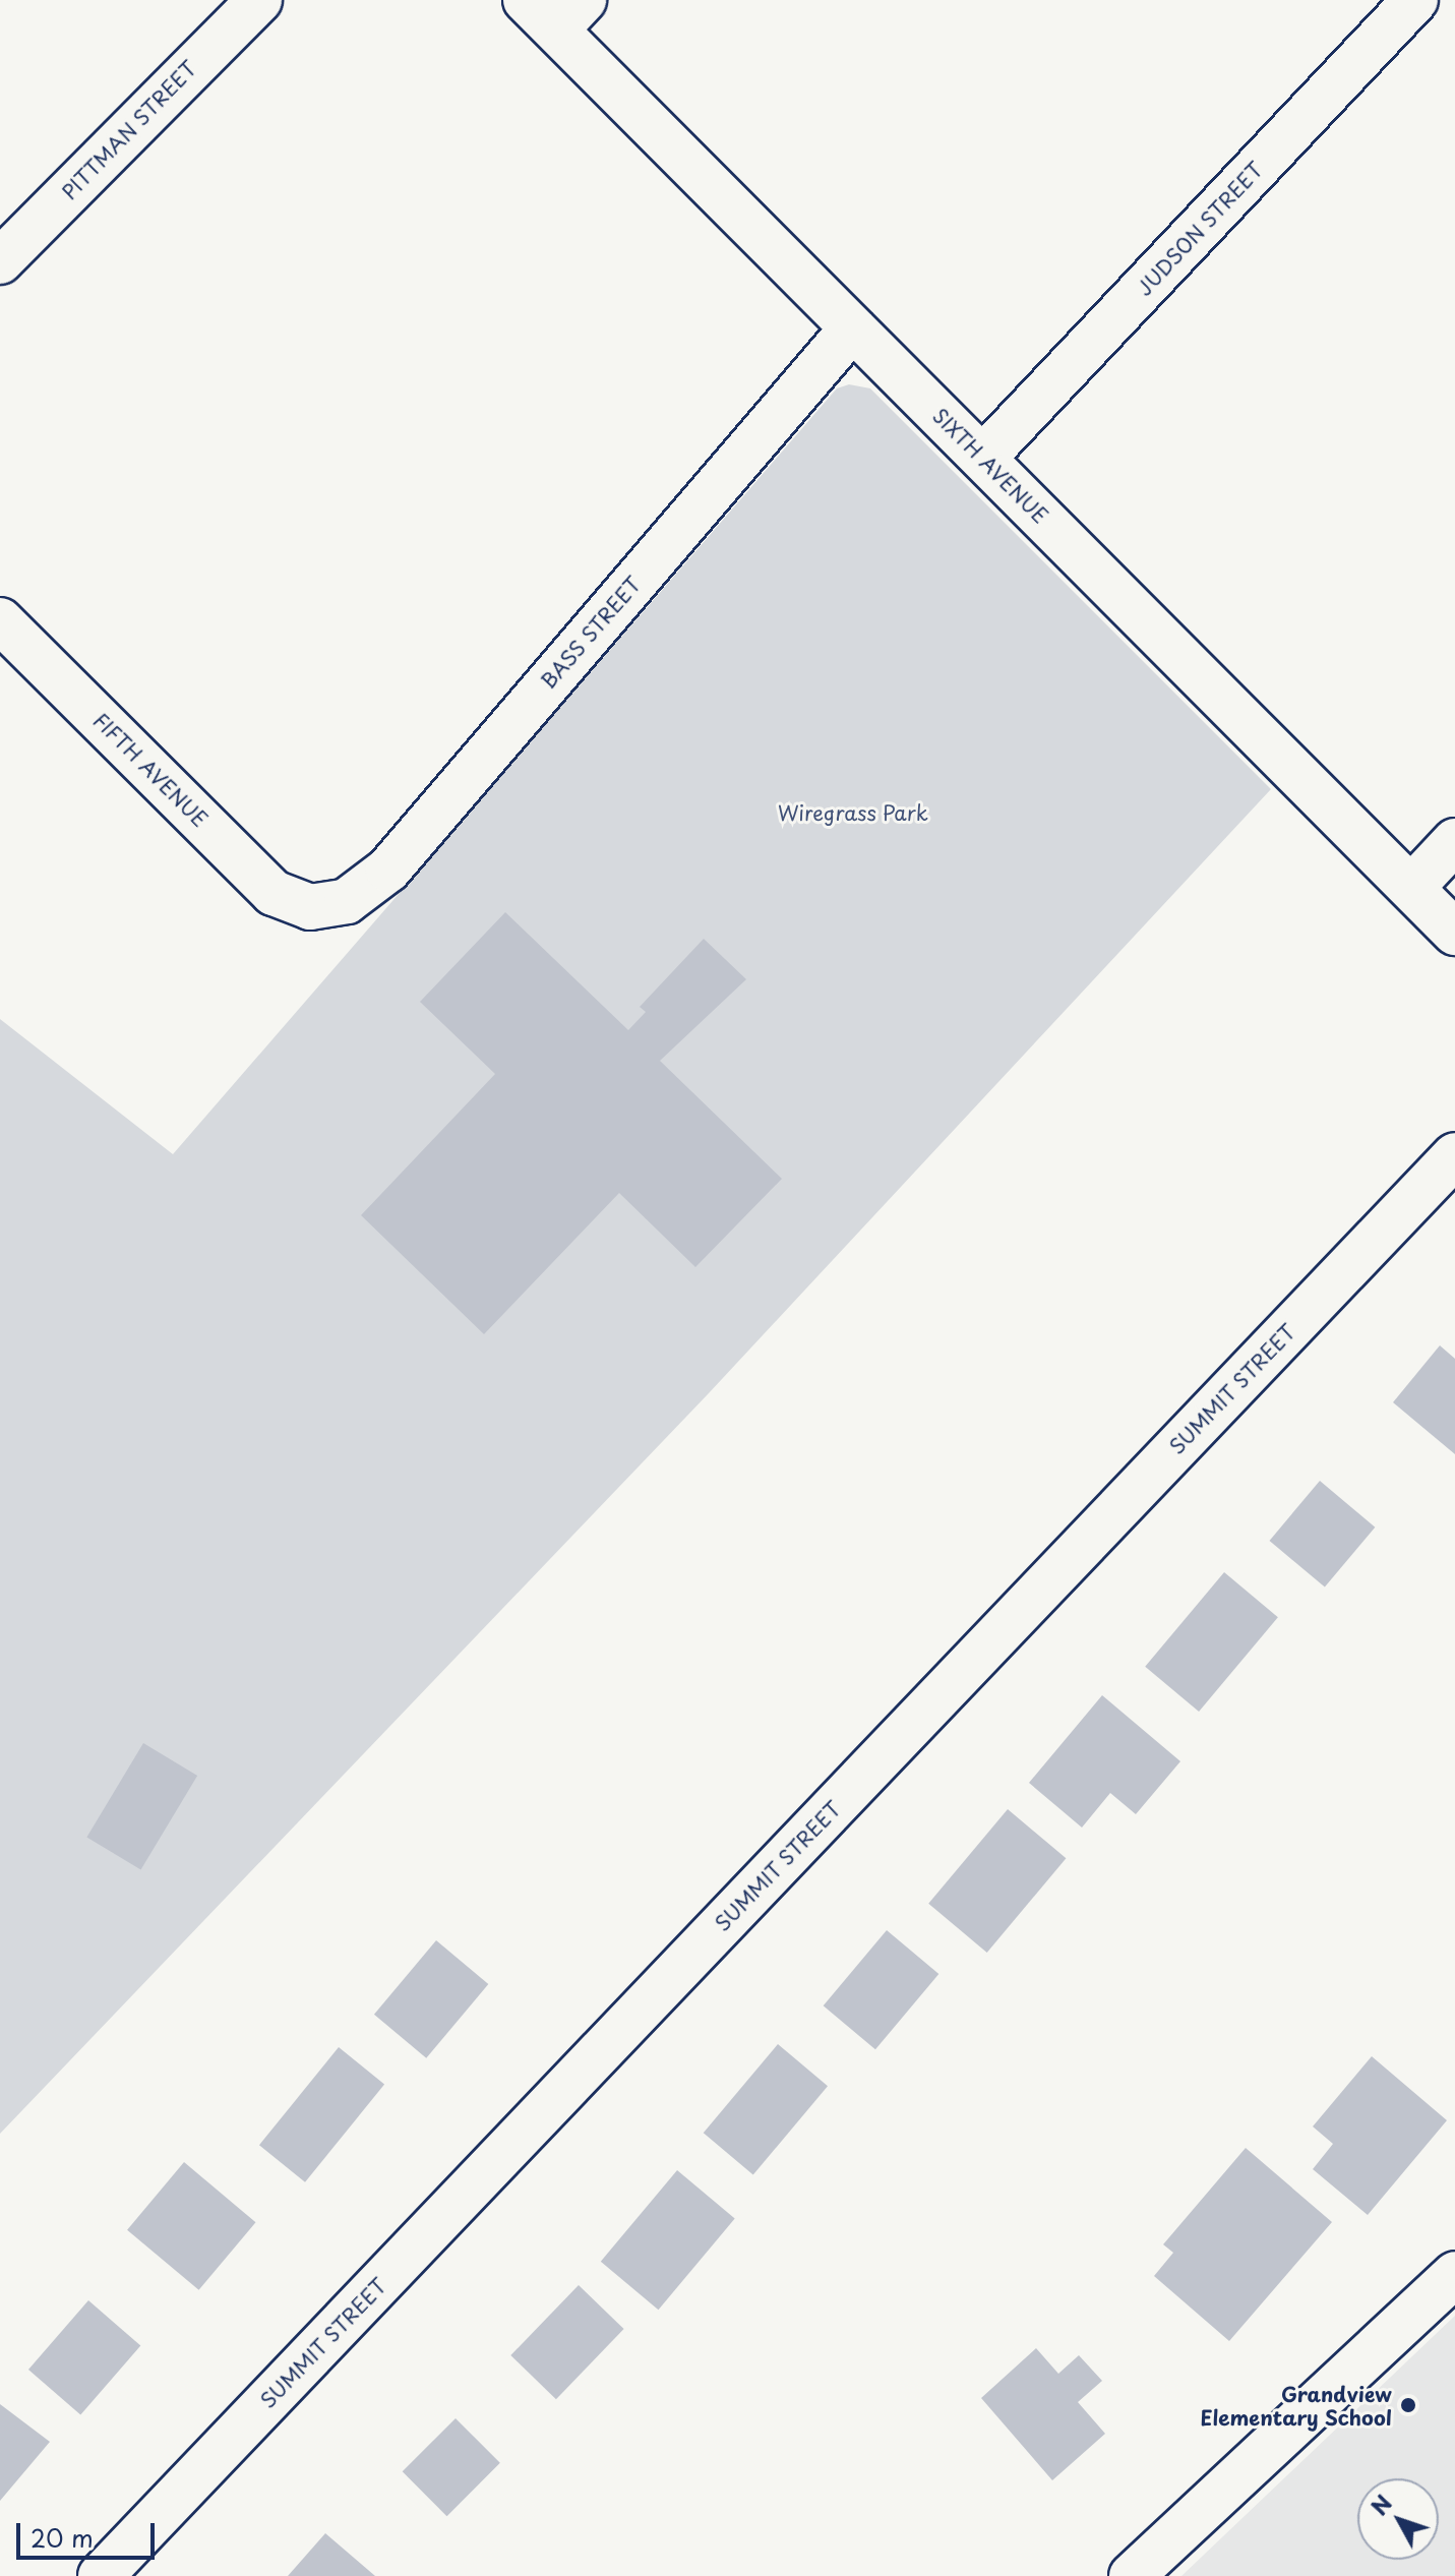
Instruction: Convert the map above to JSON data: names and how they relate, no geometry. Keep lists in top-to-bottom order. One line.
{"streets":{"street":["PITTMAN STREET","JUDSON STREET","SIXTH AVENUE","BASS STREET","FIFTH AVENUE","SUMMIT STREET"]},"crossings":[["JUDSON STREET","SIXTH AVENUE"],["SIXTH AVENUE","BASS STREET"],["BASS STREET","FIFTH AVENUE"]],"parks":["Wiregrass Park"],"places":["Grandview Elementary School"],"scale_bar":"20 m","north":"top left"}
